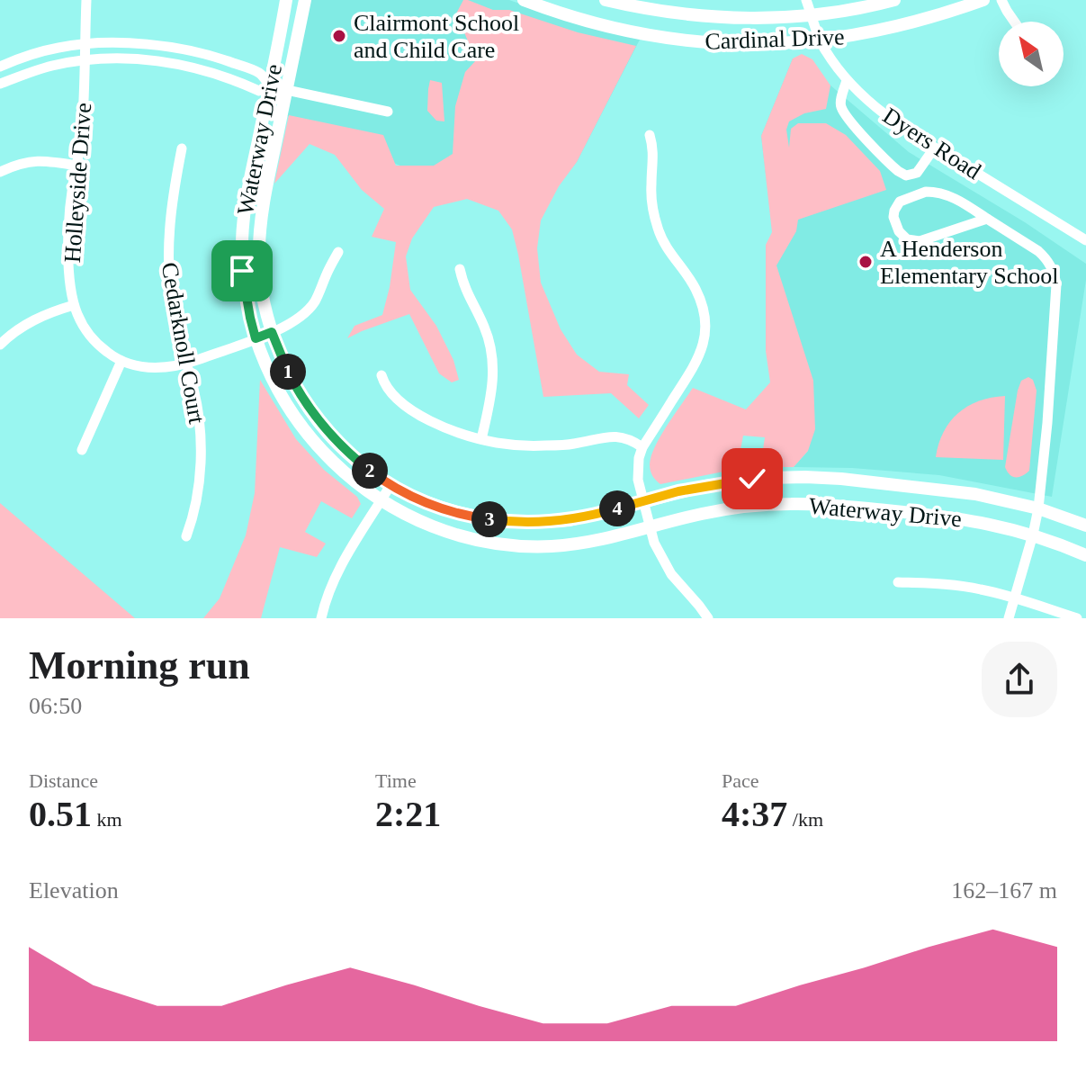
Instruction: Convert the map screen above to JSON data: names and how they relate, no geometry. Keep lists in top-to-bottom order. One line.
{"streets":{"main road":["Cardinal Drive","Waterway Drive"],"street":["Dyers Road","Holleyside Drive","Cedarknoll Court"]},"crossings":[["Cardinal Drive","Dyers Road"],["Waterway Drive","Holleyside Drive"],["Holleyside Drive","Cedarknoll Court"]],"places":["Clairmont School and Child Care","A Henderson Elementary School"],"north":"top left","page":{"pins":["1","2","4","3"],"heading":["Morning run","06:50"],"stats":[["Distance","0.51 km"],["Time","2:21"],["Pace","4:37 /km"]],"chart":["Elevation","162–167 m"]}}
